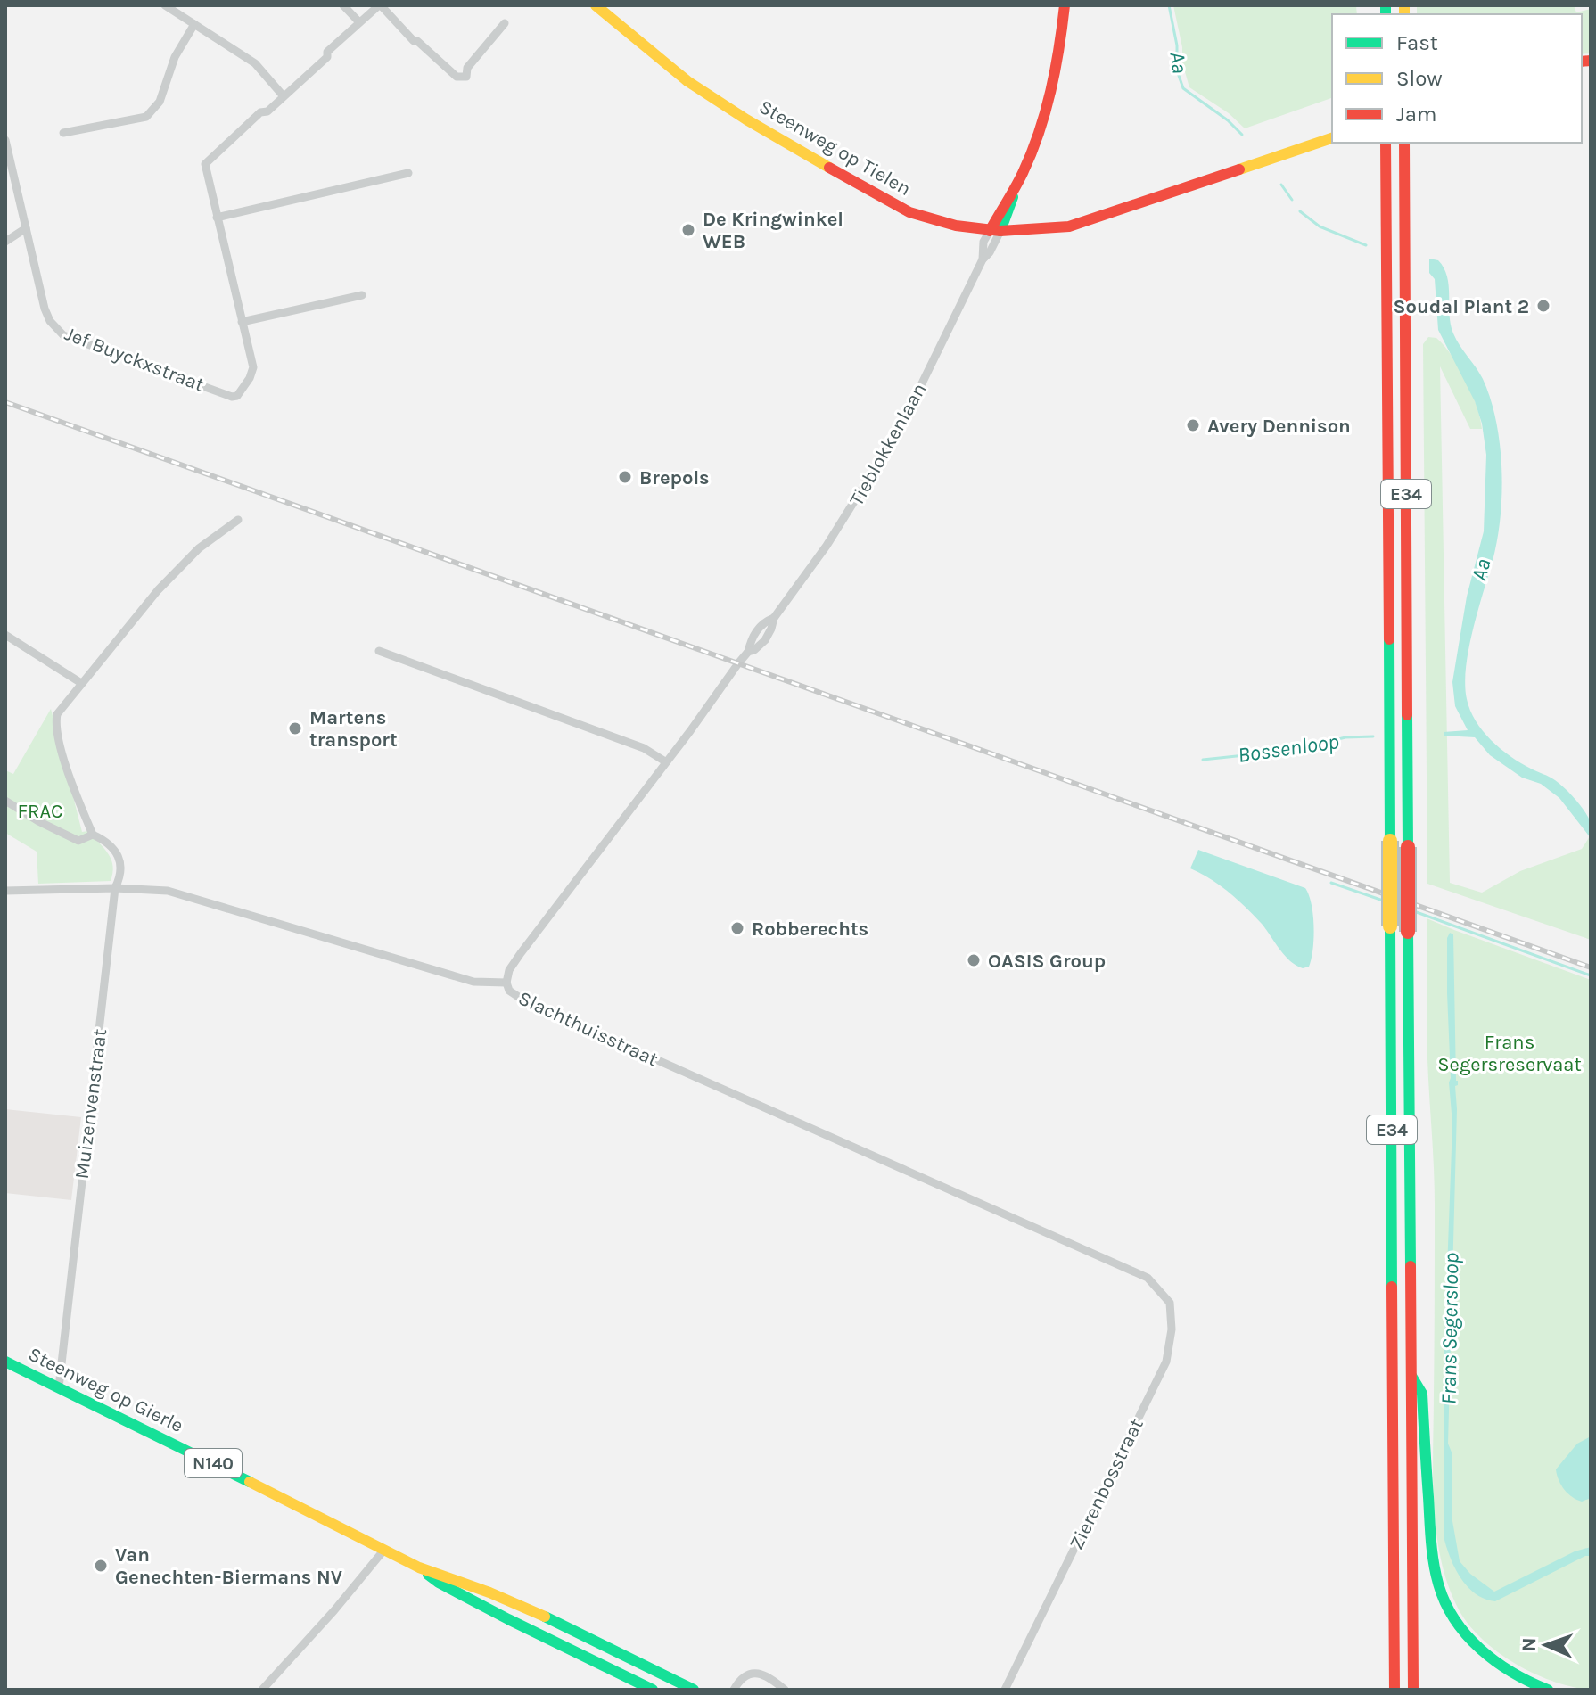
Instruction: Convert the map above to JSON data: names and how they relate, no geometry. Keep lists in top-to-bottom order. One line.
{"streets":{"main road":["Steenweg op Tielen","E34","Steenweg op Gierle","N140"],"street":["Jef Buyckxstraat","Tieblokkenlaan","Slachthuisstraat","Muizenvenstraat","Zierenbosstraat"]},"crossings":[["Steenweg op Tielen","Tieblokkenlaan"],["Tieblokkenlaan","Slachthuisstraat"],["Slachthuisstraat","Muizenvenstraat"],["Slachthuisstraat","Zierenbosstraat"],["Muizenvenstraat","Steenweg op Gierle"]],"water":["Aa","Bossenloop","Frans Segersloop"],"parks":["FRAC","Frans Segersreservaat"],"places":["De Kringwinkel WEB","Soudal Plant 2","Avery Dennison","Brepols","Martens transport","Robberechts","OASIS Group","Van Genechten-Biermans NV"],"legend":["Fast","Slow","Jam"],"north":"left"}
